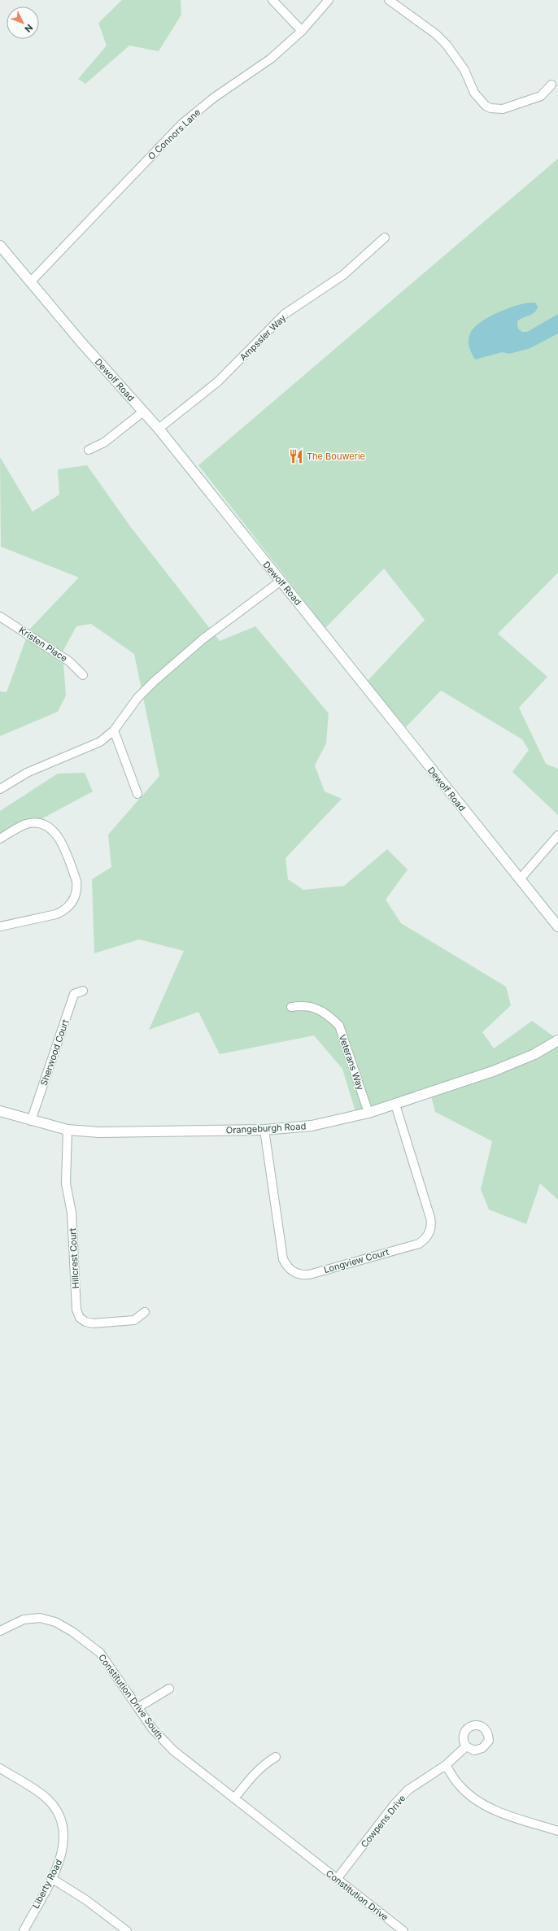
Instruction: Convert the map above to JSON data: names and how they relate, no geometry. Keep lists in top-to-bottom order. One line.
{"streets":{"main road":["Dewolf Road","Orangeburgh Road"],"street":["O Connors Lane","Ampssler Way","Kristen Place","Sherwood Court","Veterans Way","Hillcrest Court","Longview Court","Constitution Drive South","Cowpens Drive","Liberty Road","Constitution Drive"]},"crossings":[["O Connors Lane","Dewolf Road"],["Ampssler Way","Dewolf Road"],["Sherwood Court","Orangeburgh Road"],["Veterans Way","Orangeburgh Road"],["Orangeburgh Road","Hillcrest Court"],["Orangeburgh Road","Longview Court"],["Constitution Drive South","Constitution Drive"],["Cowpens Drive","Constitution Drive"]],"places":{"restaurant":["The Bouwerie"]},"north":"bottom right"}
